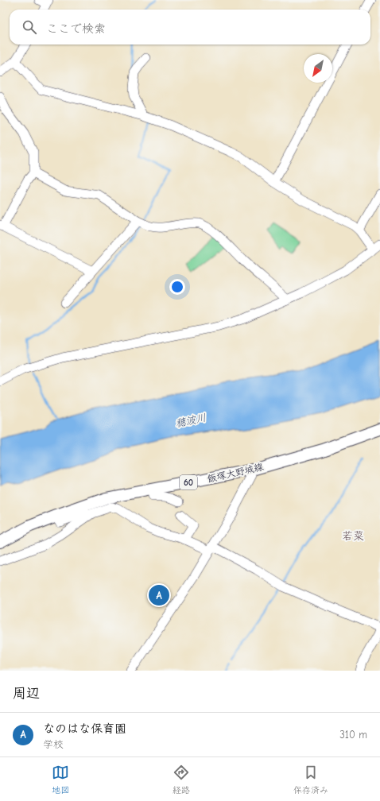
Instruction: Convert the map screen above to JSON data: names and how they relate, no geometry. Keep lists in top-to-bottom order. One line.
{"streets":{"main road":["飯塚大野城線","60"]},"districts":["若菜"],"water":["穂波川"],"north":"bottom left","page":{"search":"ここで検索","pins":"A","heading":"周辺","list":[{"mark":"A","name":"なのはな保育園","note":"学校","value":"310 m"}],"nav":["地図","経路","保存済み"]}}
